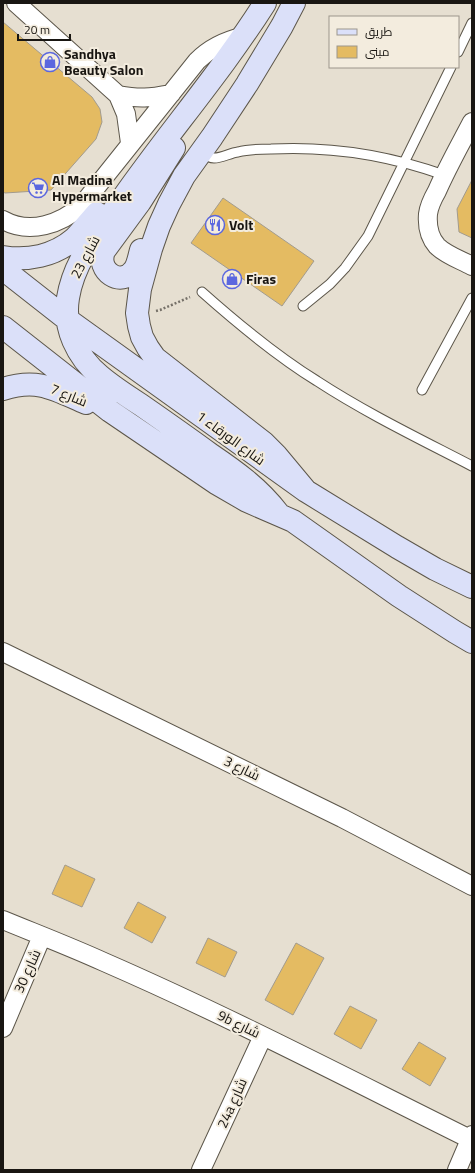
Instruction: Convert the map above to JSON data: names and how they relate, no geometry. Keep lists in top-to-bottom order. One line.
{"streets":{"street":["شارع 23","شارع 7","شارع الورقاء 1","شارع 3","شارع 30","9b شارع","24a شارع"]},"crossings":[["شارع 23","شارع الورقاء 1"],["شارع 30","9b شارع"],["9b شارع","24a شارع"]],"places":{"shop":["Sandhya Beauty Salon","Firas"],"supermarket":["Al Madina Hypermarket"],"restaurant":["Volt"]},"legend":["طريق","مبنى"],"scale_bar":"20 m"}
